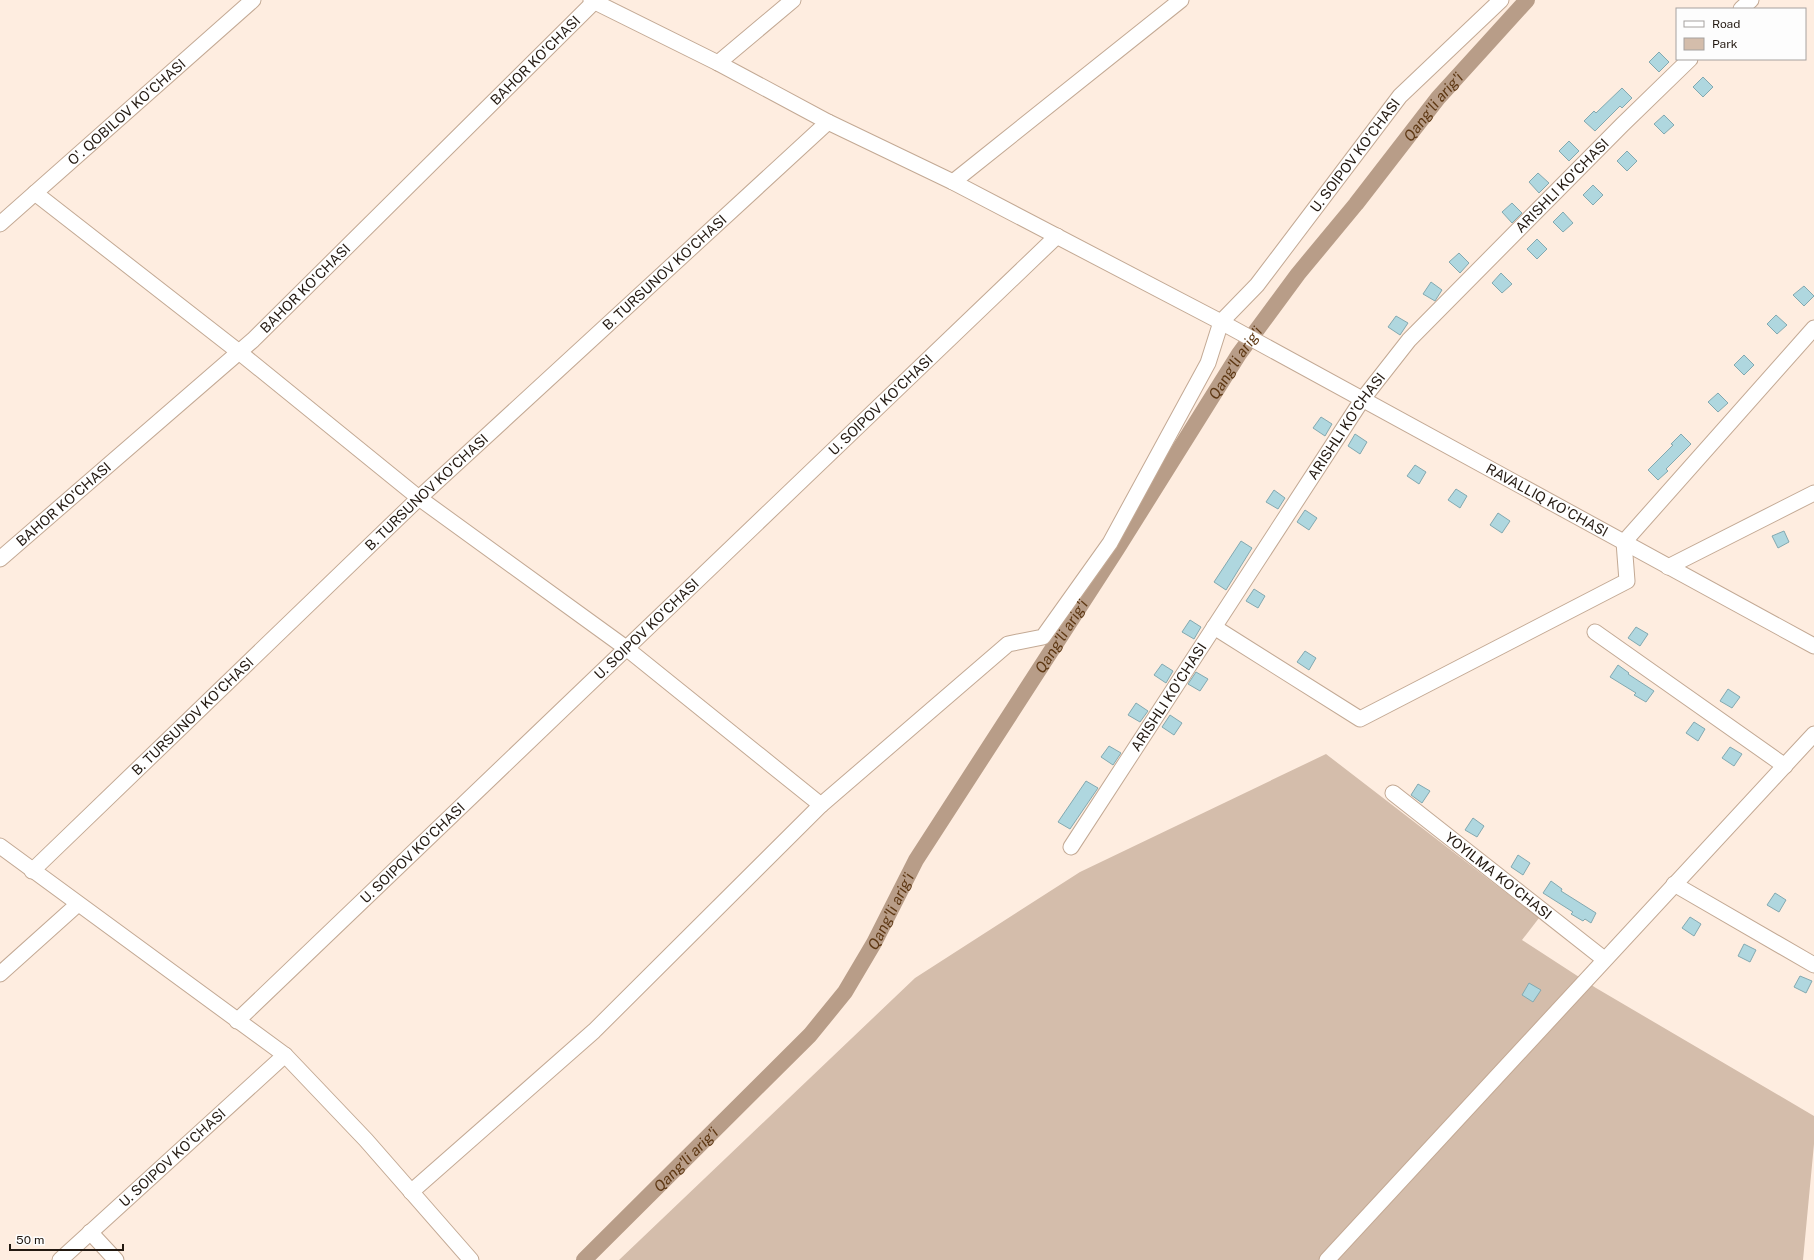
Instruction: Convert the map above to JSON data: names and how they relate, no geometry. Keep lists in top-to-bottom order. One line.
{"streets":{"street":["BAHOR KO'CHASI","O'. QOBILOV KO'CHASI","U. SOIPOV KO'CHASI","ARISHLI KO'CHASI","B. TURSUNOV KO'CHASI","RAVALLIQ KO'CHASI","YOYILMA KO'CHASI"]},"crossings":[["BAHOR KO'CHASI","RAVALLIQ KO'CHASI"],["U. SOIPOV KO'CHASI","RAVALLIQ KO'CHASI"],["ARISHLI KO'CHASI","RAVALLIQ KO'CHASI"],["B. TURSUNOV KO'CHASI","RAVALLIQ KO'CHASI"]],"water":["Qang'li arig'i"],"legend":["Road","Park"],"scale_bar":"50 m"}
